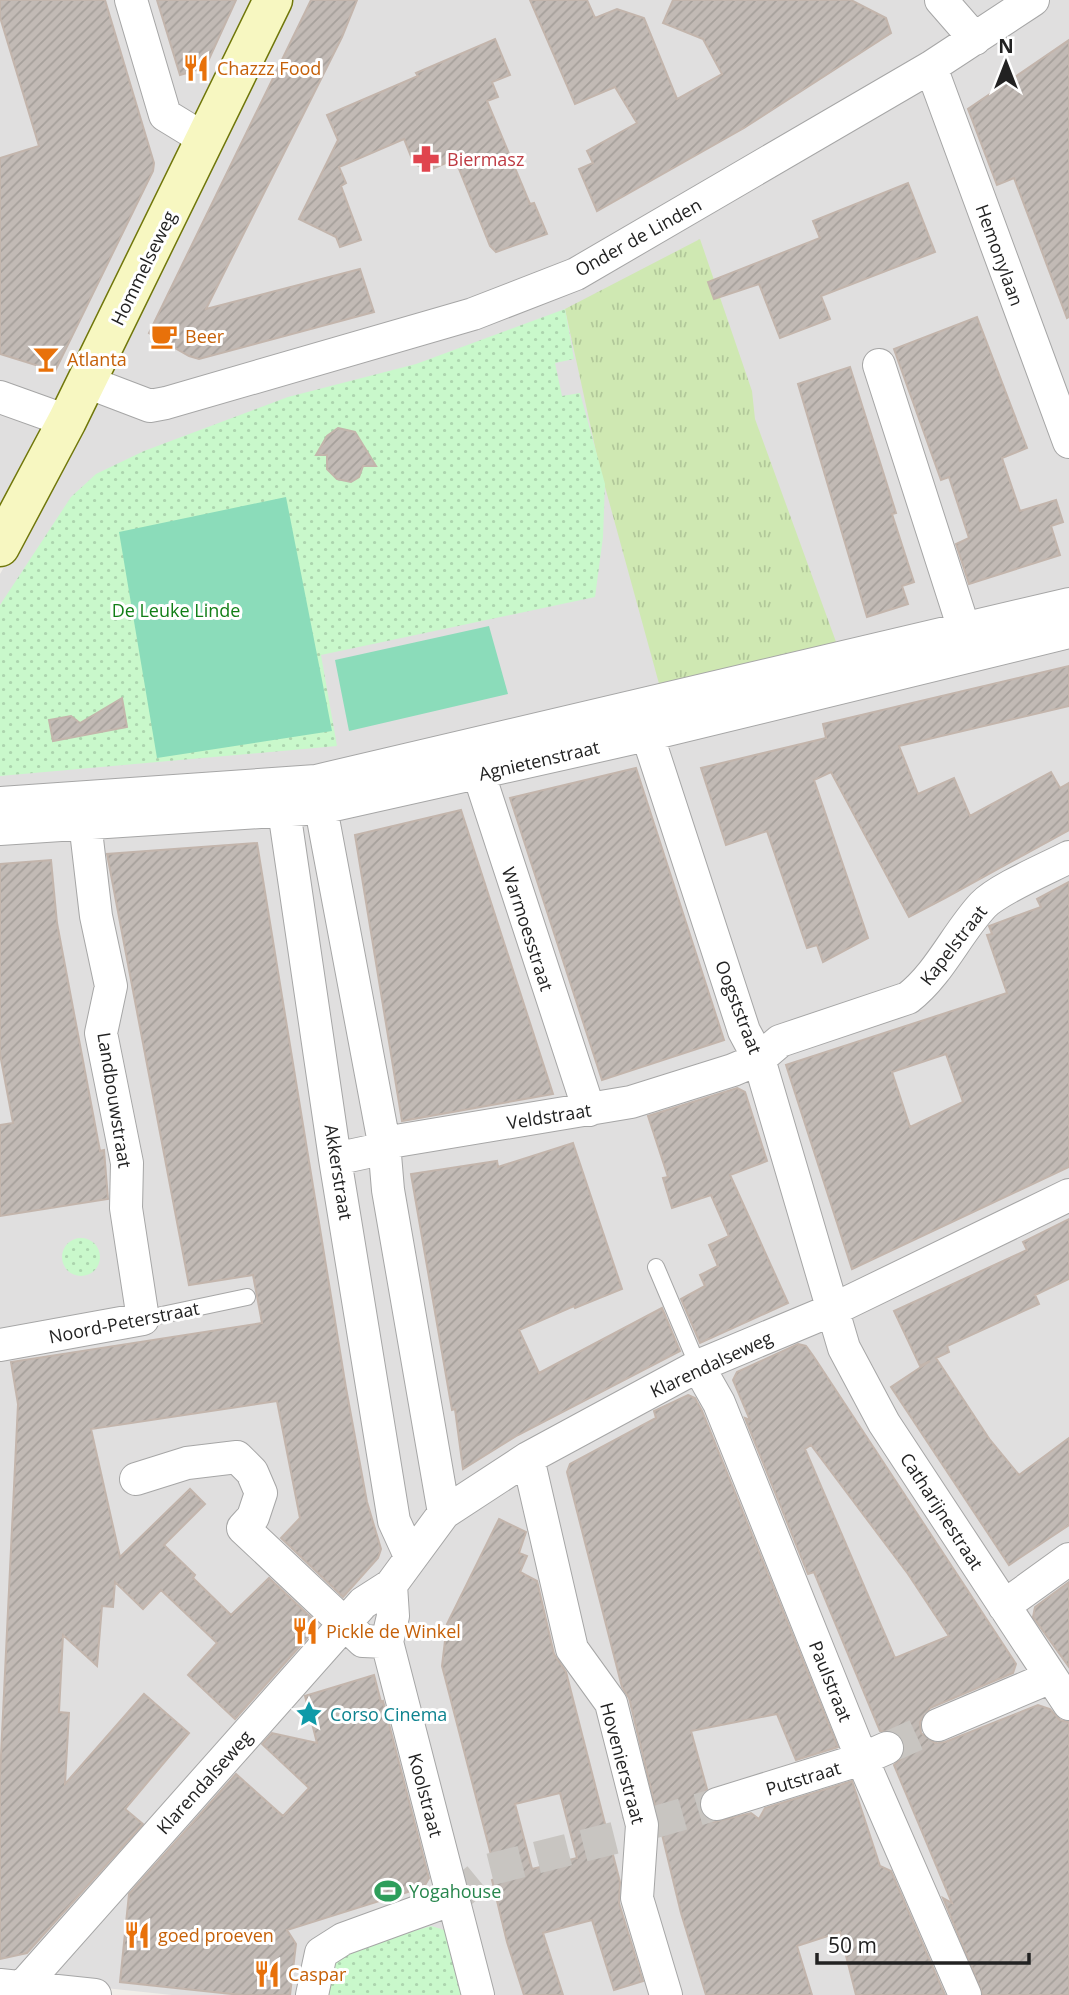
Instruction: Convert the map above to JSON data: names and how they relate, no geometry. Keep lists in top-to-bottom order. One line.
{"streets":{"street":["Onder de Linden","Hemonylaan","Hommelseweg","Agnietenstraat","Warmoesstraat","Kapelstraat","Oogststraat","Landbouwstraat","Veldstraat","Akkerstraat","Noord-Peterstraat","Klarendalseweg","Catharijnestraat","Paulstraat","Hovenierstraat","Putstraat","Koolstraat"]},"crossings":[["Onder de Linden","Hemonylaan"],["Onder de Linden","Hommelseweg"],["Agnietenstraat","Warmoesstraat"],["Agnietenstraat","Oogststraat"],["Agnietenstraat","Landbouwstraat"],["Agnietenstraat","Akkerstraat"],["Warmoesstraat","Veldstraat"],["Kapelstraat","Oogststraat"],["Kapelstraat","Veldstraat"],["Oogststraat","Veldstraat"],["Oogststraat","Klarendalseweg"],["Oogststraat","Catharijnestraat"],["Landbouwstraat","Noord-Peterstraat"],["Veldstraat","Akkerstraat"],["Akkerstraat","Klarendalseweg"],["Klarendalseweg","Catharijnestraat"],["Klarendalseweg","Paulstraat"],["Klarendalseweg","Hovenierstraat"],["Paulstraat","Putstraat"]],"parks":["De Leuke Linde"],"places":{"restaurant":["Chazzz Food","Pickle de Winkel","goed proeven","Caspar"],"pharmacy":["Biermasz"],"cafe":["Beer"],"bar":["Atlanta"],"place":["Corso Cinema"],"sports":["Yogahouse"]},"scale_bar":"50 m","north":"top"}
